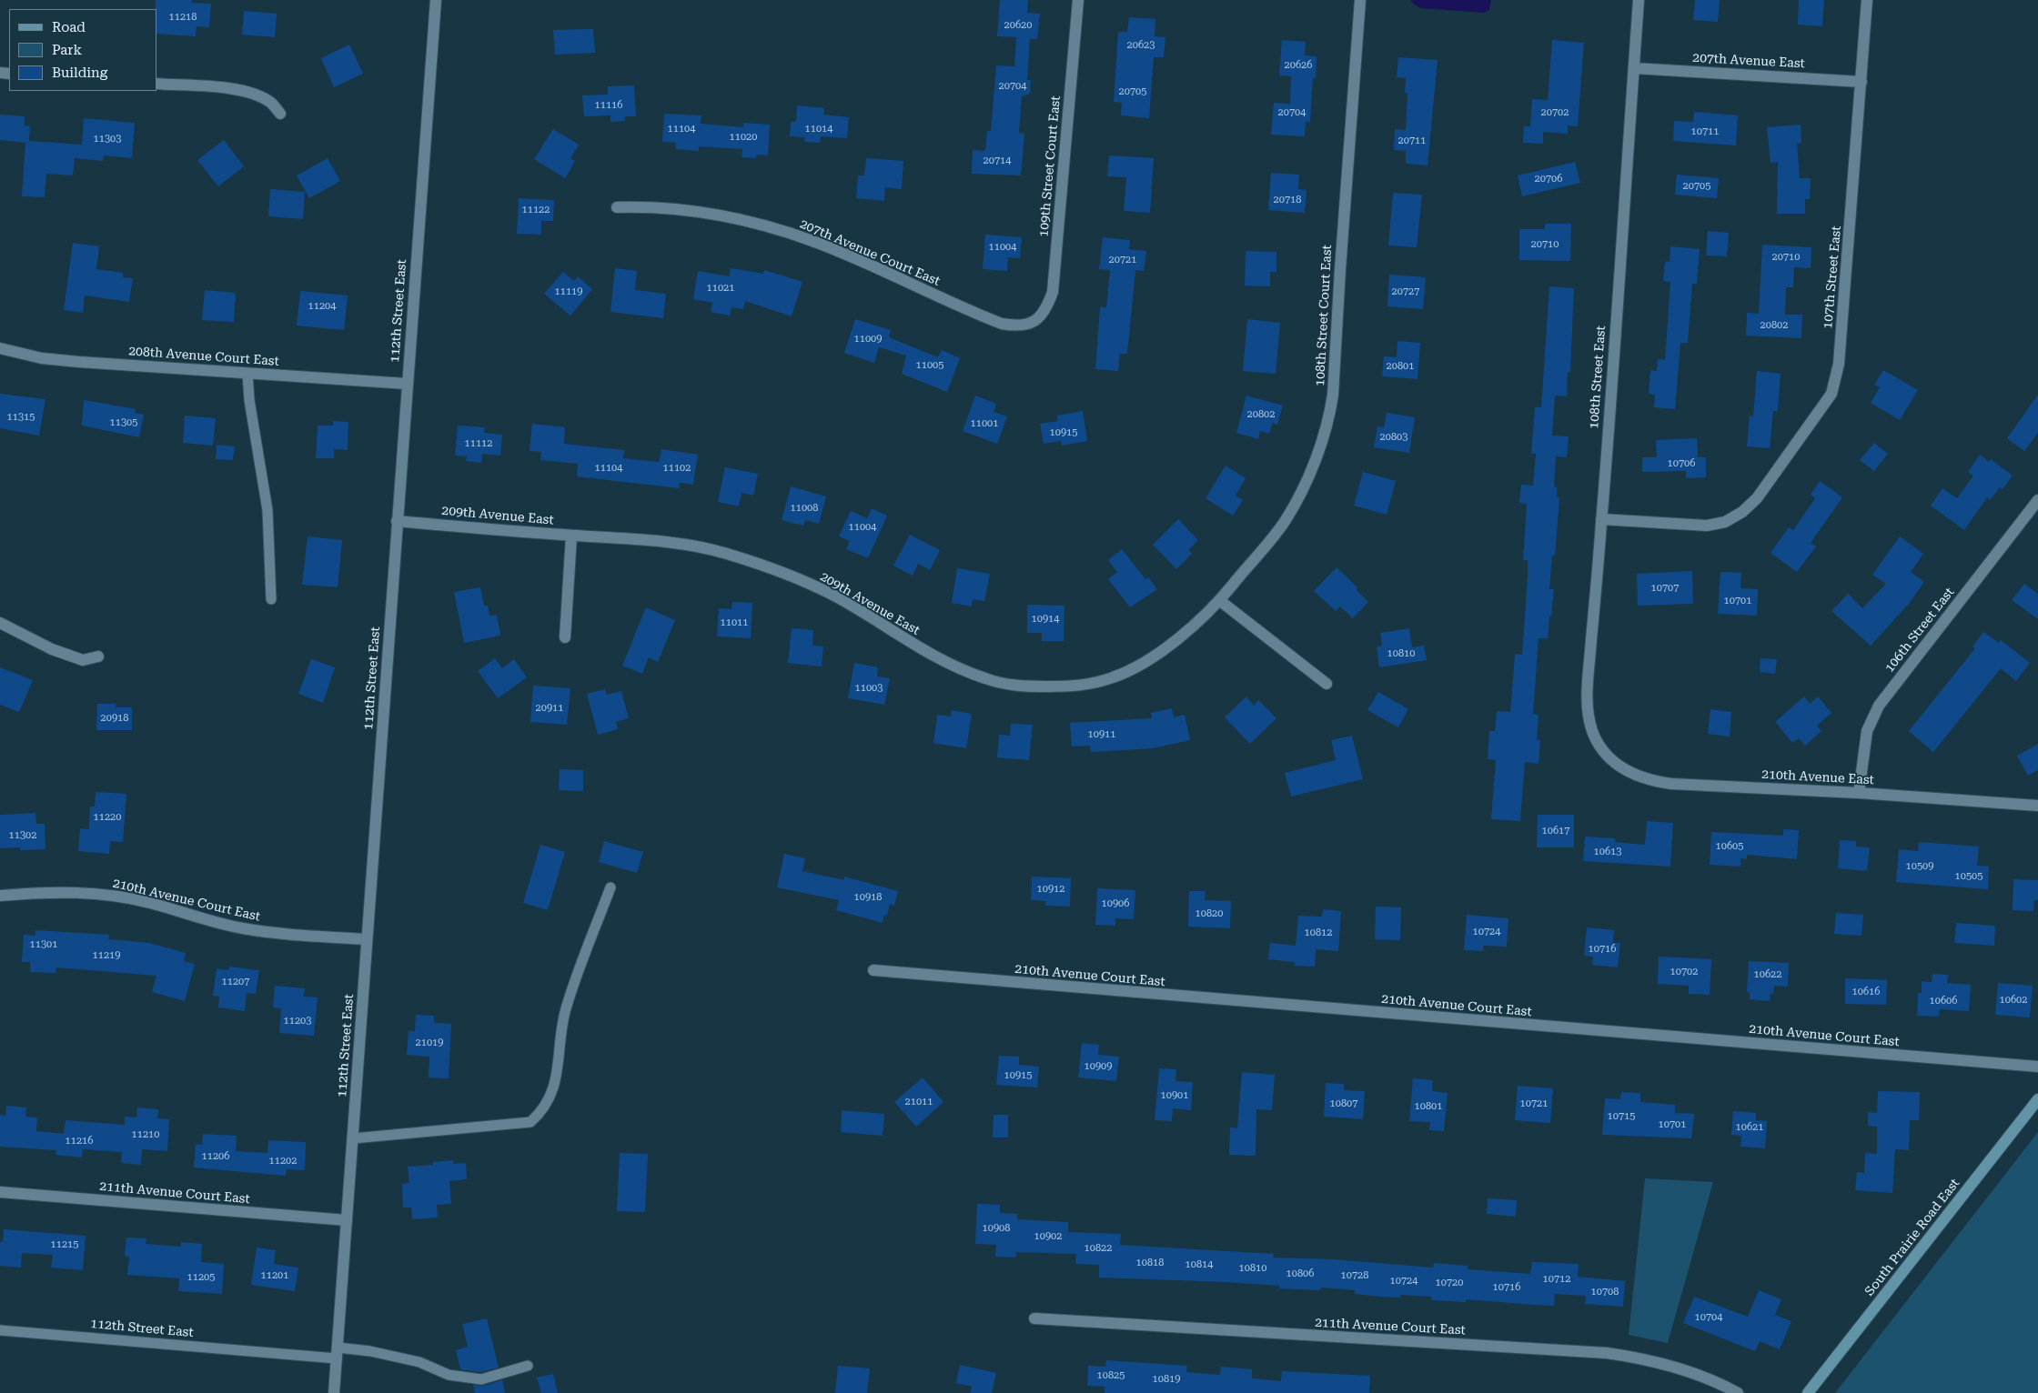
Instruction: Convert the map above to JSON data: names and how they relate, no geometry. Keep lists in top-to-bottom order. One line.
{"streets":{"main road":["South Prairie Road East"],"street":["207th Avenue East","109th Street Court East","207th Avenue Court East","107th Street East","112th Street East","108th Street Court East","208th Avenue Court East","108th Street East","209th Avenue East","106th Street East","210th Avenue East","210th Avenue Court East","211th Avenue Court East"]},"crossings":[["207th Avenue East","107th Street East"],["207th Avenue East","108th Street East"],["109th Street Court East","207th Avenue Court East"],["107th Street East","108th Street East"],["112th Street East","208th Avenue Court East"],["112th Street East","209th Avenue East"],["112th Street East","210th Avenue Court East"],["112th Street East","211th Avenue Court East"],["108th Street Court East","209th Avenue East"],["108th Street East","210th Avenue East"],["106th Street East","210th Avenue East"]],"house_numbers":["11218","20620","20623","20626","20704","20705","11116","20704","20702","11104","11014","10711","11020","11303","20711","20714","20706","20705","20718","11122","20710","11004","20710","20721","11021","11119","20727","11204","20802","11009","11005","20801","20802","11315","11305","11001","10915","20803","11112","10706","11104","11102","11008","11004","10707","10701","10914","11011","10810","11003","20911","20918","10911","11220","10617","11302","10605","10613","10509","10505","10912","10918","10906","10820","10724","10812","11301","10716","11219","10702","10622","11207","10616","10602","10606","11203","21019","10909","10915","10901","21011","10807","10721","10801","10715","10701","10621","11210","11216","11206","11202","10908","10902","11215","10822","10818","10814","10810","10806","11201","10728","11205","10712","10724","10720","10716","10708","10704","10825","10819"],"legend":["Road","Park","Building"]}
